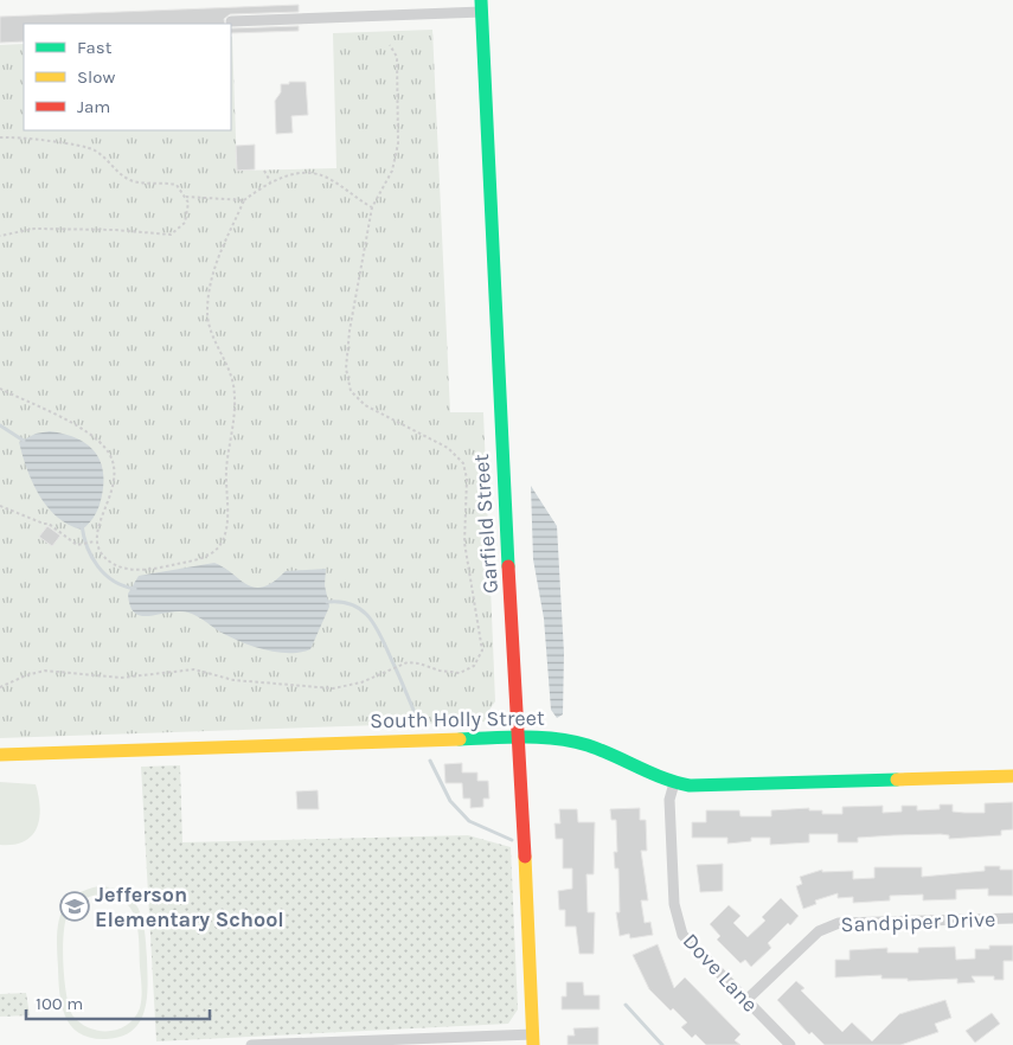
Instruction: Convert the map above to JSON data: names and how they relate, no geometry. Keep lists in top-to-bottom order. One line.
{"streets":{"main road":["Garfield Street","South Holly Street"],"street":["Sandpiper Drive","Dove Lane"]},"crossings":[["Garfield Street","South Holly Street"],["South Holly Street","Dove Lane"],["Sandpiper Drive","Dove Lane"]],"places":{"school or university":["Jefferson Elementary School"]},"legend":["Fast","Slow","Jam"],"scale_bar":"100 m"}
